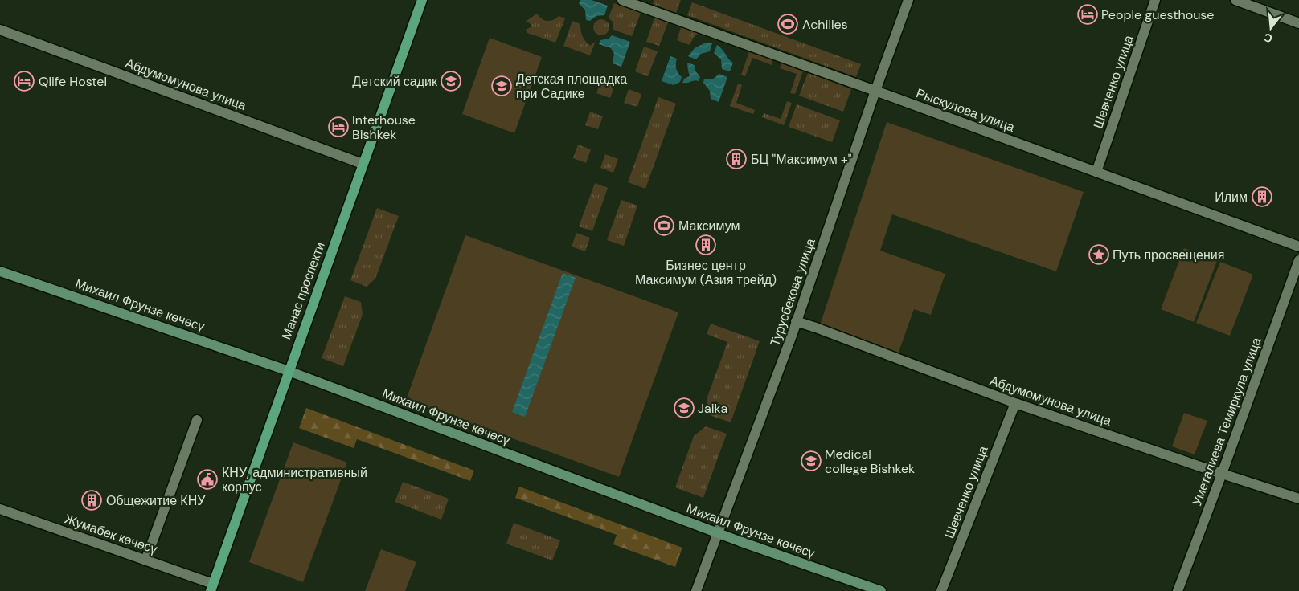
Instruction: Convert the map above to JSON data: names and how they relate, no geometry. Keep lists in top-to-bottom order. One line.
{"streets":{"main road":["Манас проспекти","Михаил Фрунзе көчөсү"],"street":["Шевченко улица","Абдумомунова улица","Рыскулова улица","Турусбекова улица","Уметалиева Темиркула улица","Жумабек көчөсү"]},"crossings":[["Шевченко улица","Абдумомунова улица"],["Шевченко улица","Рыскулова улица"],["Абдумомунова улица","Манас проспекти"],["Абдумомунова улица","Турусбекова улица"],["Абдумомунова улица","Уметалиева Темиркула улица"],["Рыскулова улица","Турусбекова улица"],["Манас проспекти","Михаил Фрунзе көчөсү"],["Манас проспекти","Жумабек көчөсү"],["Турусбекова улица","Михаил Фрунзе көчөсү"]],"places":{"hotel":["People guesthouse","Qlife Hostel","Interhouse Bishkek"],"sports":["Achilles","Максимум"],"school or university":["Детский садик","Детская площадка при Садике","Jaika","Medical college Bishkek"],"building":["БЦ \"Максимум +\"","Илим","Бизнес центр Максимум (Азия трейд)","Общежитие КНУ"],"place":["Путь просвещения"],"public building":["КНУ, административный корпус"]},"north":"bottom"}
